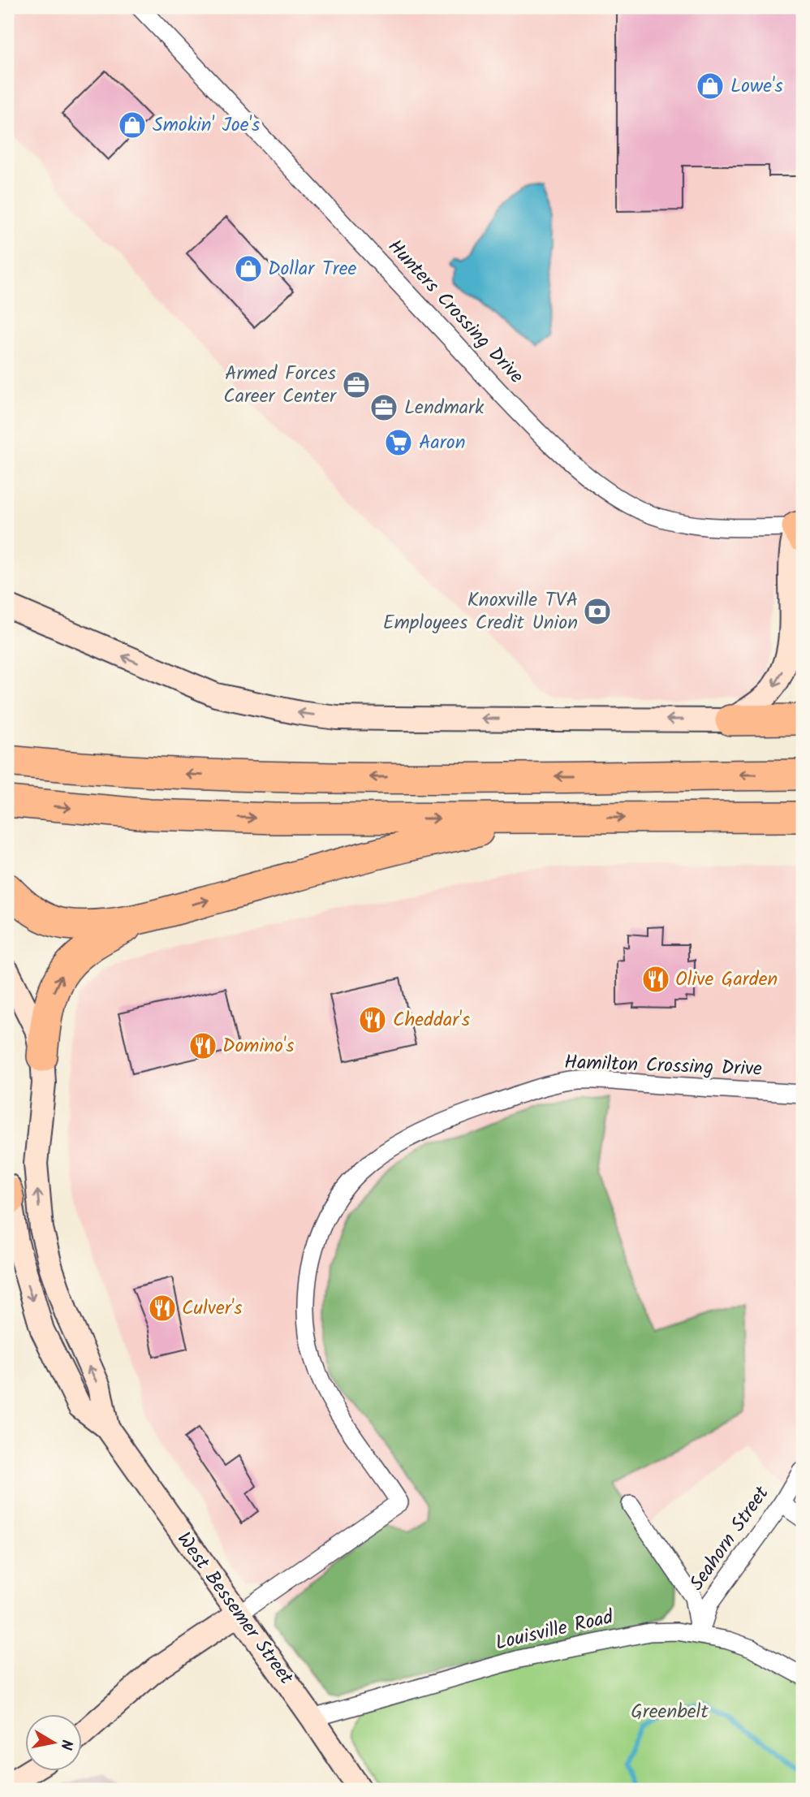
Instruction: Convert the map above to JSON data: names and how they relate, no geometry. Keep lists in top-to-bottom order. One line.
{"streets":{"main road":["West Bessemer Street"],"street":["Hunters Crossing Drive","Hamilton Crossing Drive","Seahorn Street","Louisville Road"]},"crossings":[["Hamilton Crossing Drive","West Bessemer Street"],["Seahorn Street","Louisville Road"],["West Bessemer Street","Louisville Road"]],"parks":["Greenbelt"],"places":{"shop":["Lowe's","Smokin' Joe's","Dollar Tree"],"office":["Armed Forces Career Center","Lendmark"],"supermarket":["Aaron"],"bank":["Knoxville TVA Employees Credit Union"],"restaurant":["Olive Garden","Cheddar's","Domino's","Culver's"]},"north":"right"}
